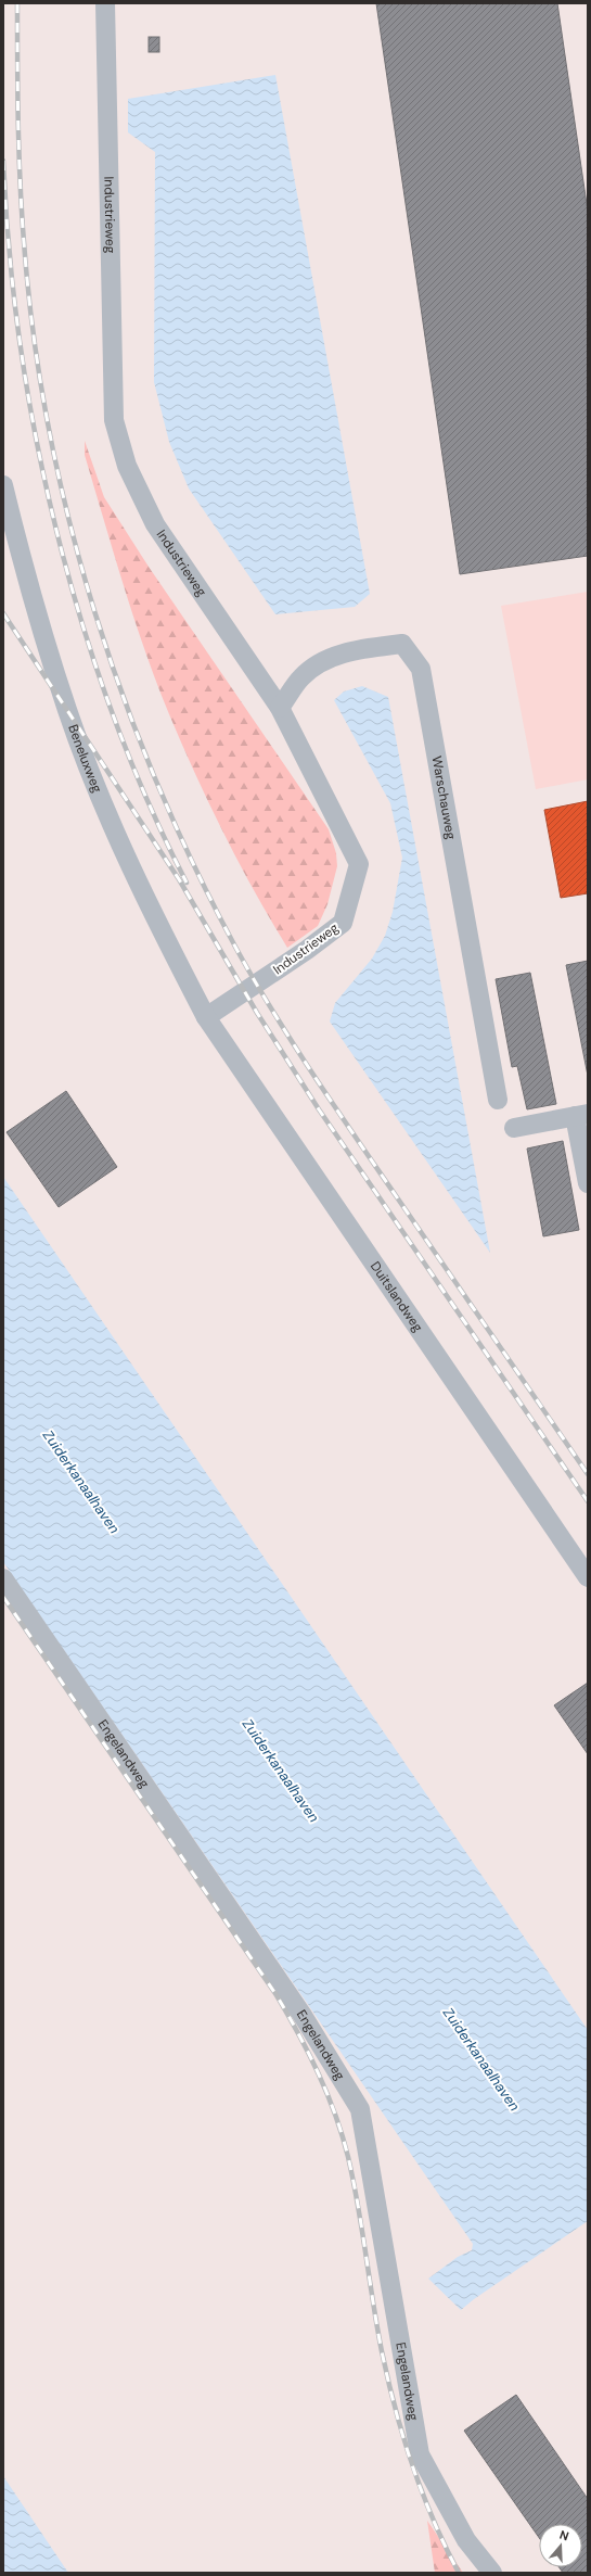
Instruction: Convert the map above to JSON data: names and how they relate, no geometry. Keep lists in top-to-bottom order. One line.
{"streets":{"street":["Industrieweg","Beneluxweg","Warschauweg","Duitslandweg","Engelandweg"]},"crossings":[["Industrieweg","Beneluxweg"],["Industrieweg","Warschauweg"],["Industrieweg","Duitslandweg"],["Beneluxweg","Duitslandweg"]],"water":["Zuiderkanaalhaven"],"north":"top"}
